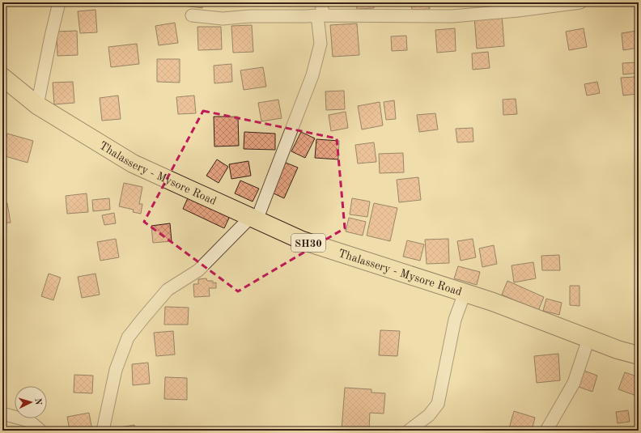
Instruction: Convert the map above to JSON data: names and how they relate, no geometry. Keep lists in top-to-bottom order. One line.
{"streets":{"main road":["Thalassery - Mysore Road","SH30"]},"north":"right"}
